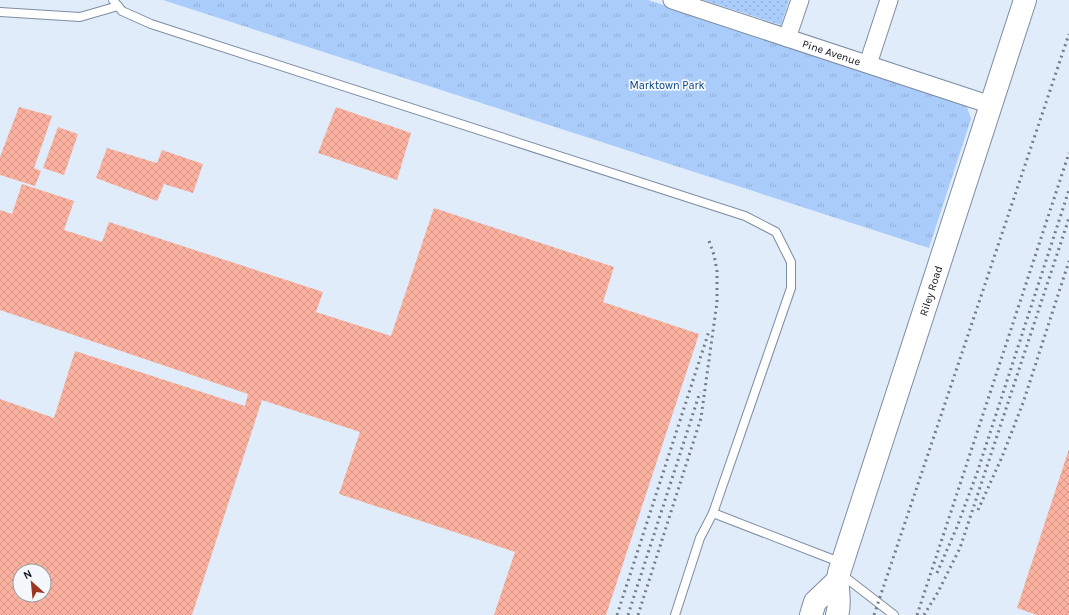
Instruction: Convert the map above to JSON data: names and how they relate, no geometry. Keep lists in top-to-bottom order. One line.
{"streets":{"main road":["Riley Road"],"street":["Pine Avenue"]},"crossings":[["Pine Avenue","Riley Road"]],"parks":["Marktown Park"],"north":"top left"}
